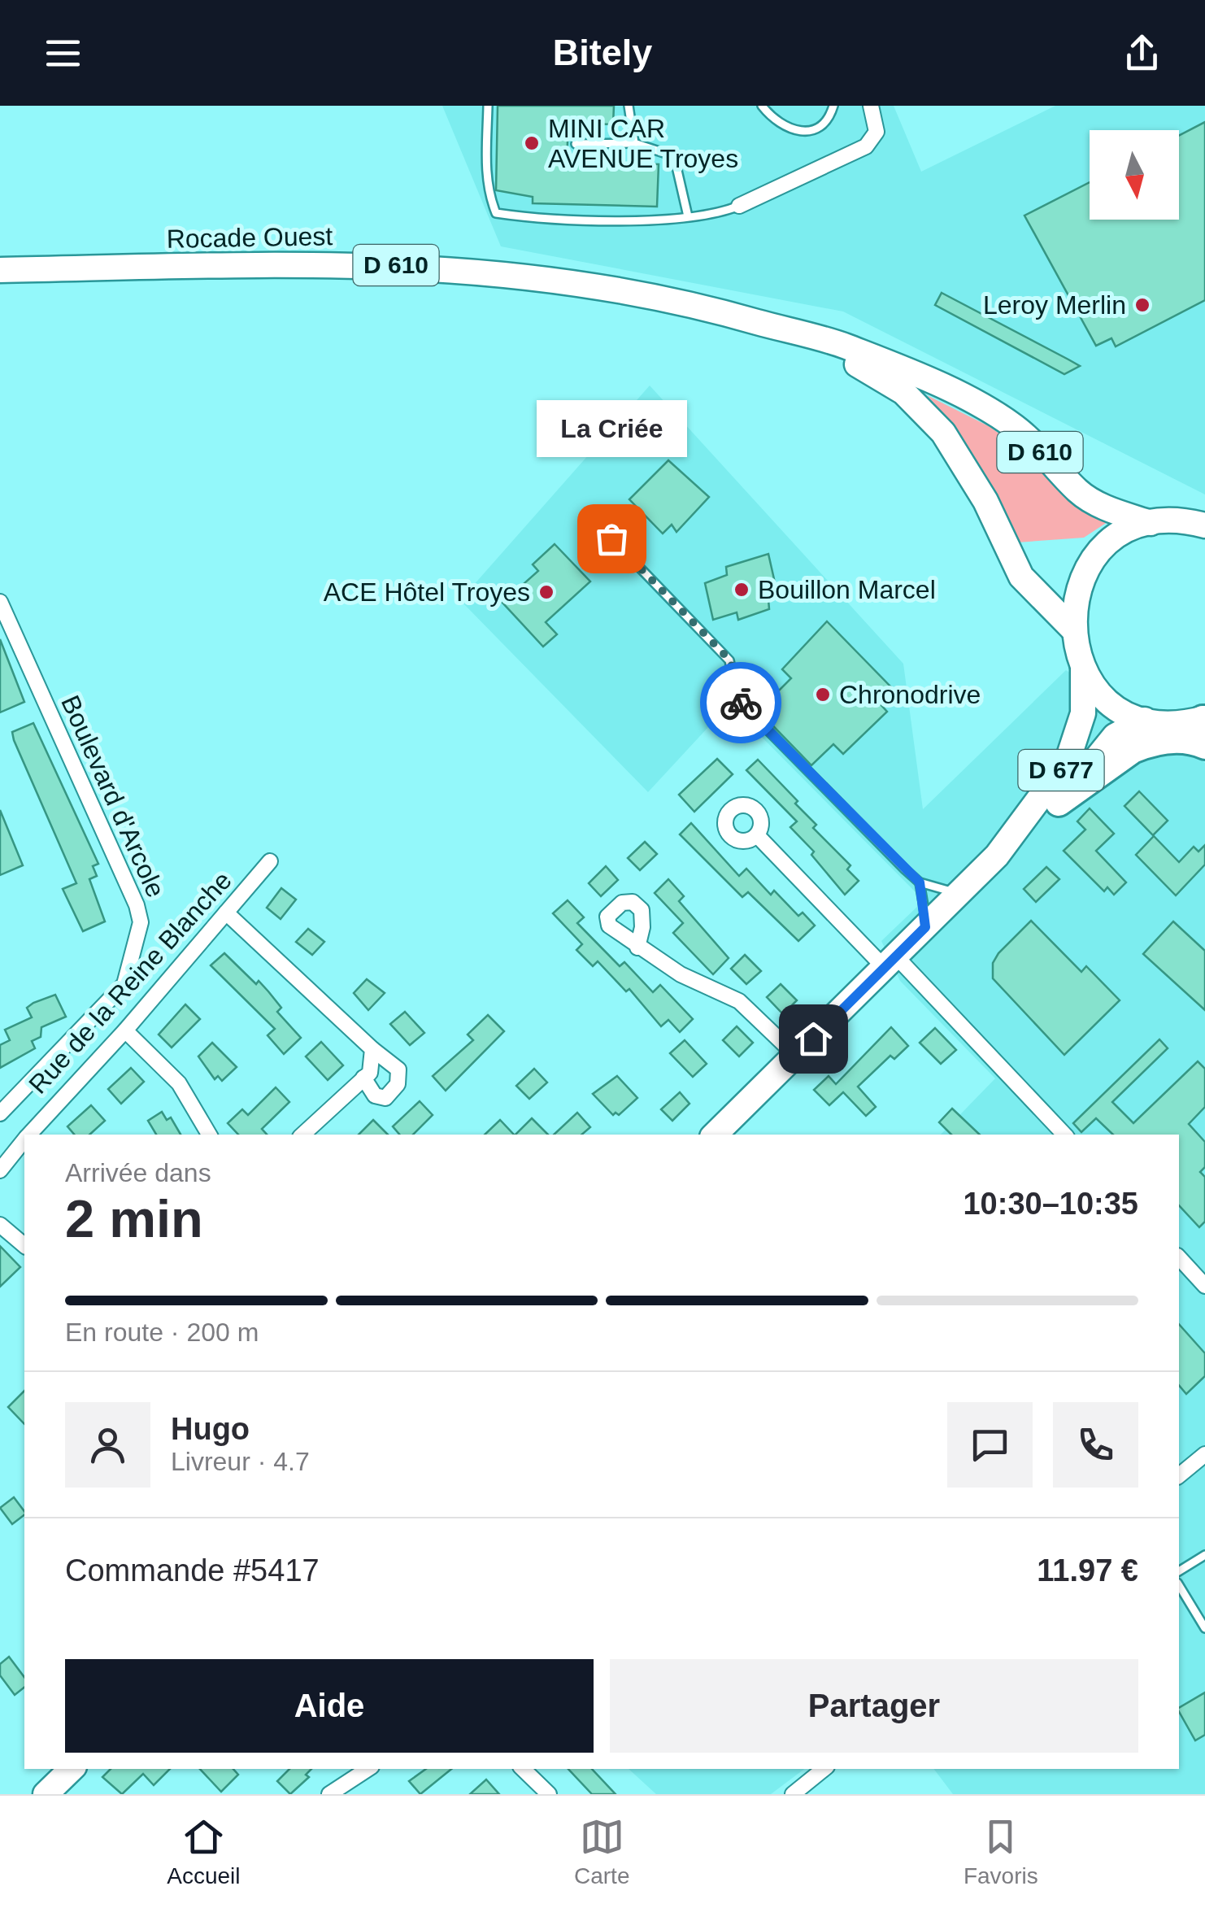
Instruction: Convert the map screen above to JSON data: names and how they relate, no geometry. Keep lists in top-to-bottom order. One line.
{"streets":{"main road":["Rocade Ouest","D 610","D 677"],"street":["Boulevard d'Arcole","Rue de la Reine Blanche"]},"places":["MINI CAR AVENUE Troyes","Leroy Merlin","La Criée","Bouillon Marcel","ACE Hôtel Troyes","Chronodrive"],"north":"bottom","page":{"header":"Bitely","bubble":"La Criée","heading":["2 min","Arrivée dans","10:30–10:35"],"panel":["Hugo","Livreur · 4.7","Commande #5417","11.97 €"],"bar":"En route · 200 m","buttons":["Aide","Partager"],"tabs":["Accueil","Carte","Favoris"]}}
